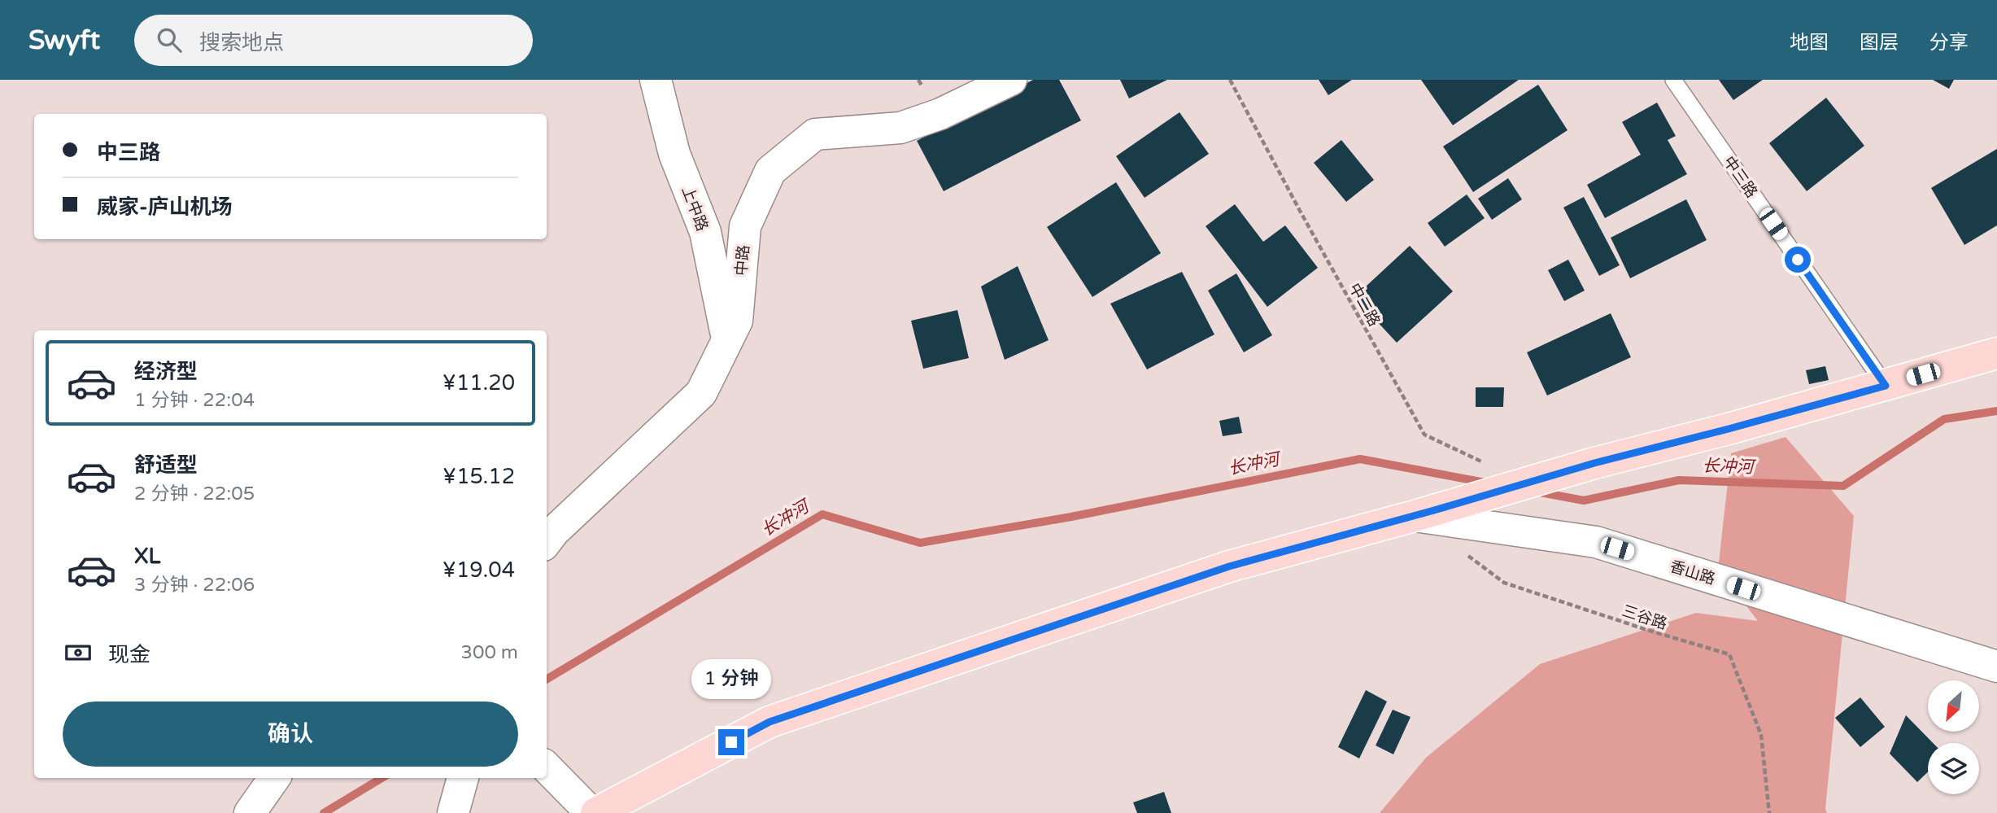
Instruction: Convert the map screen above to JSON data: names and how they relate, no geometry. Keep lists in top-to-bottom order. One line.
{"streets":{"street":["上中路","中路","香山路"],"lane":["中三路"],"path":["中二路","三谷路"]},"crossings":[["上中路","中路"]],"water":["长冲河"],"north":"bottom left","page":{"header":"Swyft","search":"搜索地点","nav":["地图","图层","分享"],"banner":["中三路","威家-庐山机场"],"list":[{"name":"经济型","note":"1 分钟 · 22:04","value":"¥11.20"},{"name":"舒适型","note":"2 分钟 · 22:05","value":"¥15.12"},{"name":"XL","note":"3 分钟 · 22:06","value":"¥19.04"}],"pay":["现金","300 m"],"bubble":"1 分钟","buttons":"确认"}}
